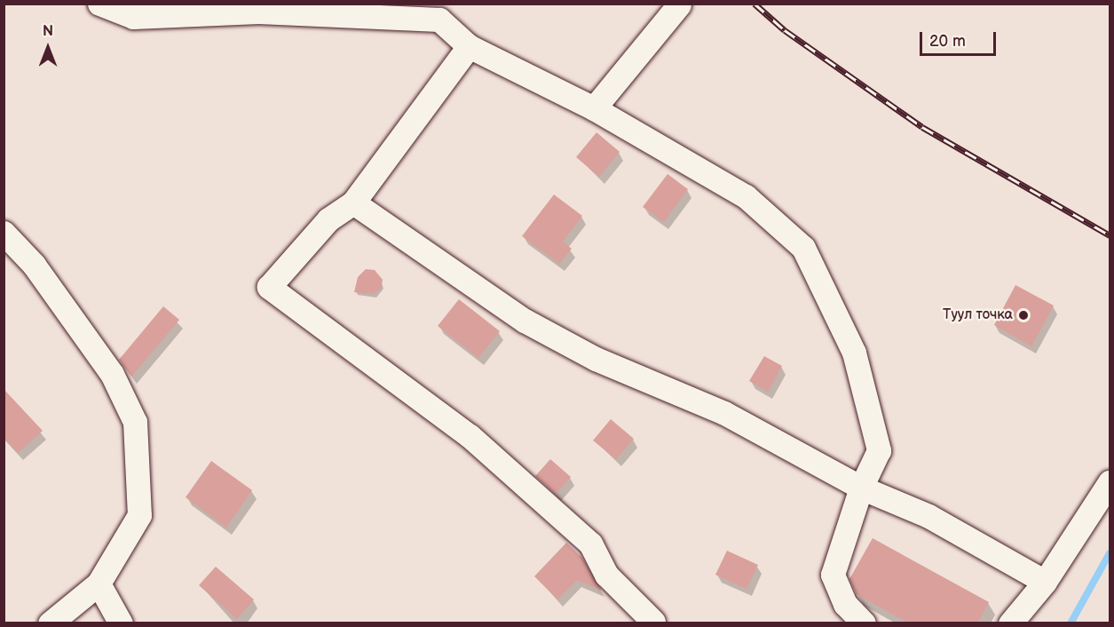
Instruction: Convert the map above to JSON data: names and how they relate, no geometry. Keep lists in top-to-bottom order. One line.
{"places":["Туул точка"],"scale_bar":"20 m","north":"top"}
